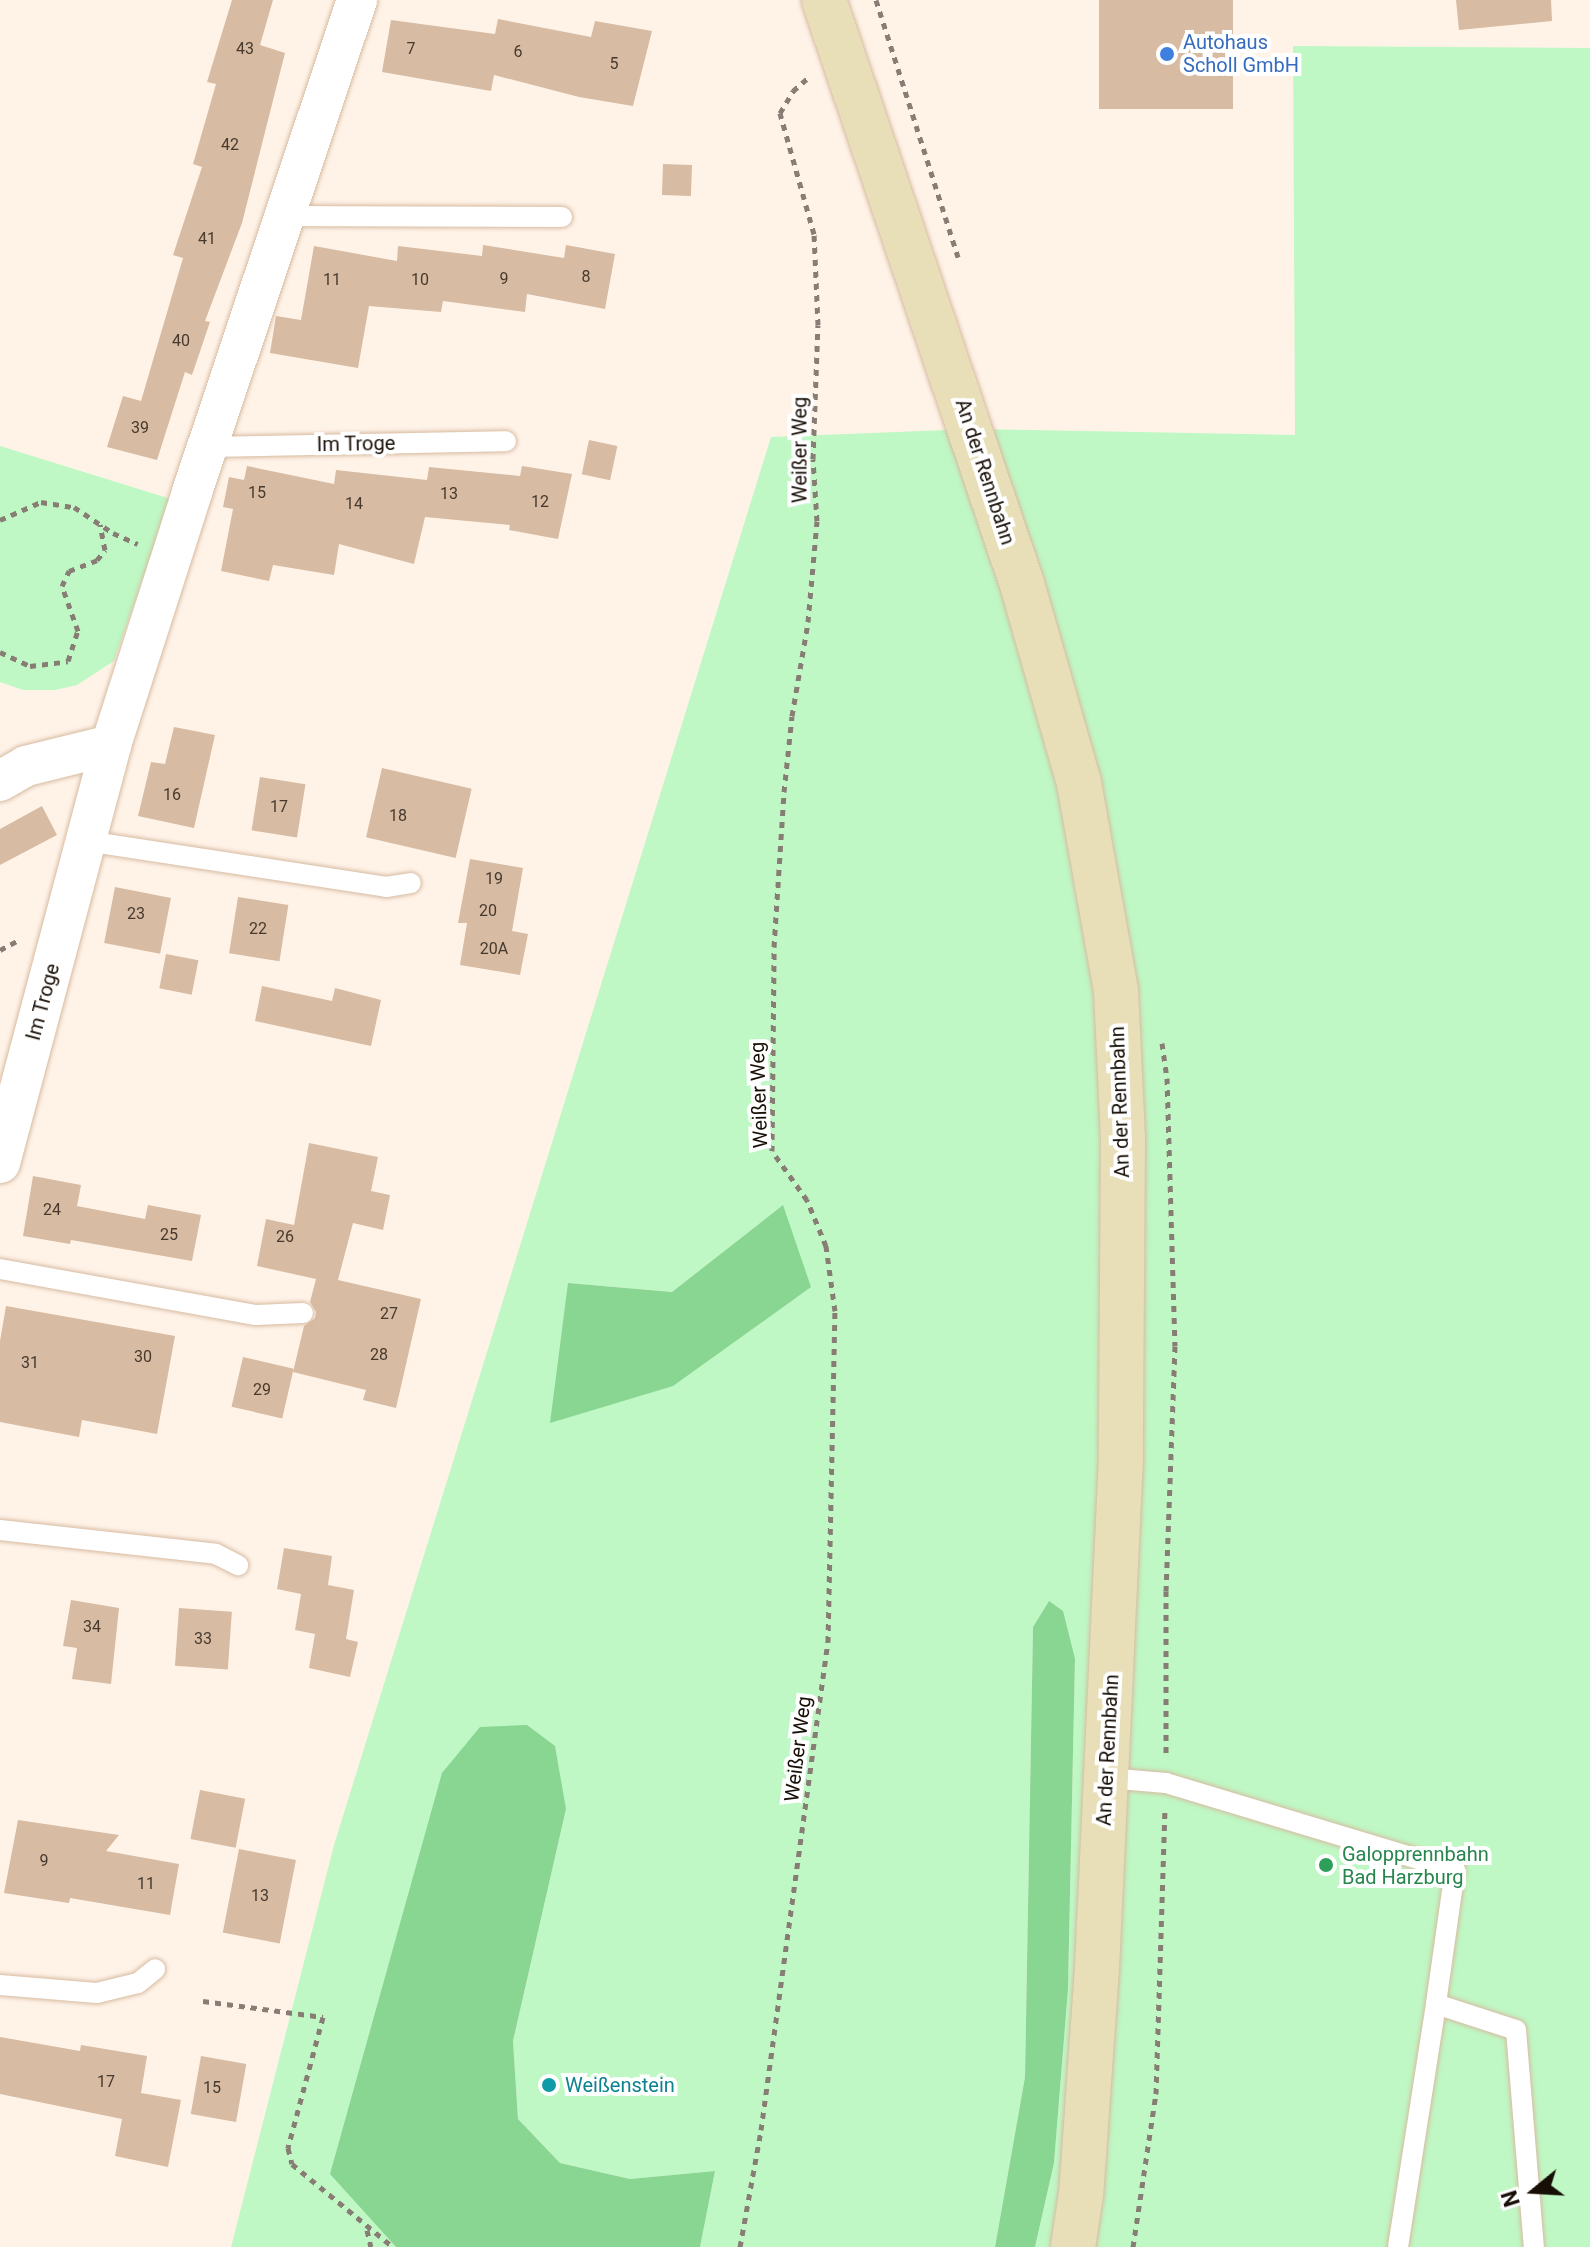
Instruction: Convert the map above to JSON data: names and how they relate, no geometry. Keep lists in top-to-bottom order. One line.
{"streets":{"main road":["An der Rennbahn"],"street":["Im Troge"],"path":["Weißer Weg"]},"places":["Autohaus Scholl GmbH","Galopprennbahn Bad Harzburg","Weißenstein"],"house_numbers":["43","7","6","5","42","41","8","9","11","10","40","39","15","13","12","14","16","17","18","19","20","23","22","20A","24","25","26","27","28","30","31","29","34","33","9","11","13","17","15"],"north":"left"}
